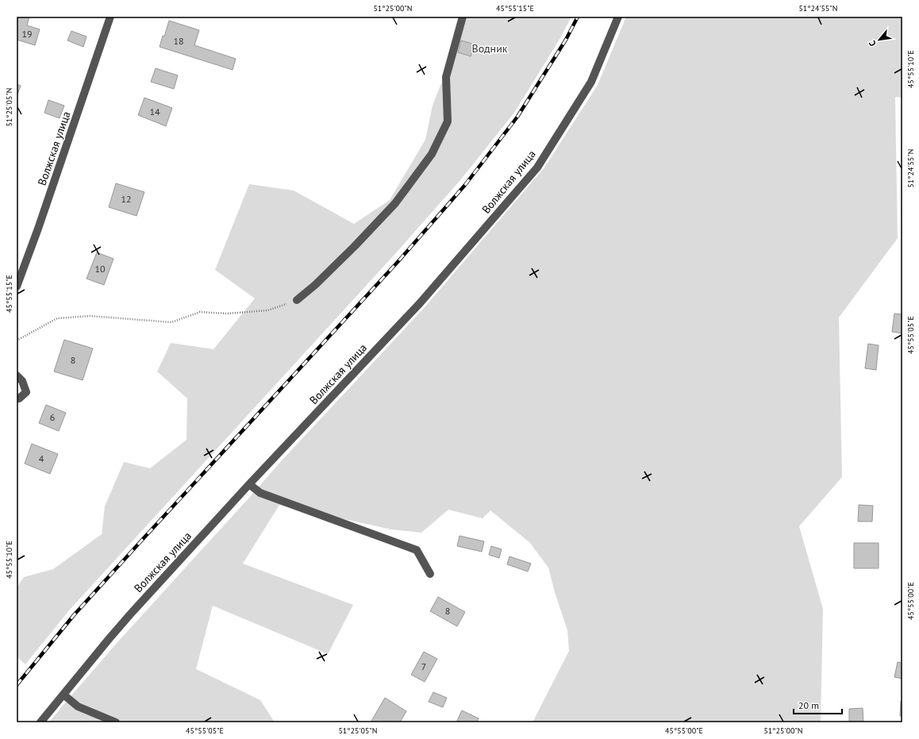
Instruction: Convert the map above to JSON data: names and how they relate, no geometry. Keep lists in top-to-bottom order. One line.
{"streets":{"street":["Волжская улица"]},"parks":["Водник"],"house_numbers":["19","18","14","12","10","8","6","4","8","7"],"scale_bar":"20 m","north":"bottom left","coordinates":["51°25'00\"N","45°55'15\"E","51°24'55\"N","45°55'10\"E","51°25'05\"N","45°55'05\"E","45°55'00\"E"]}
